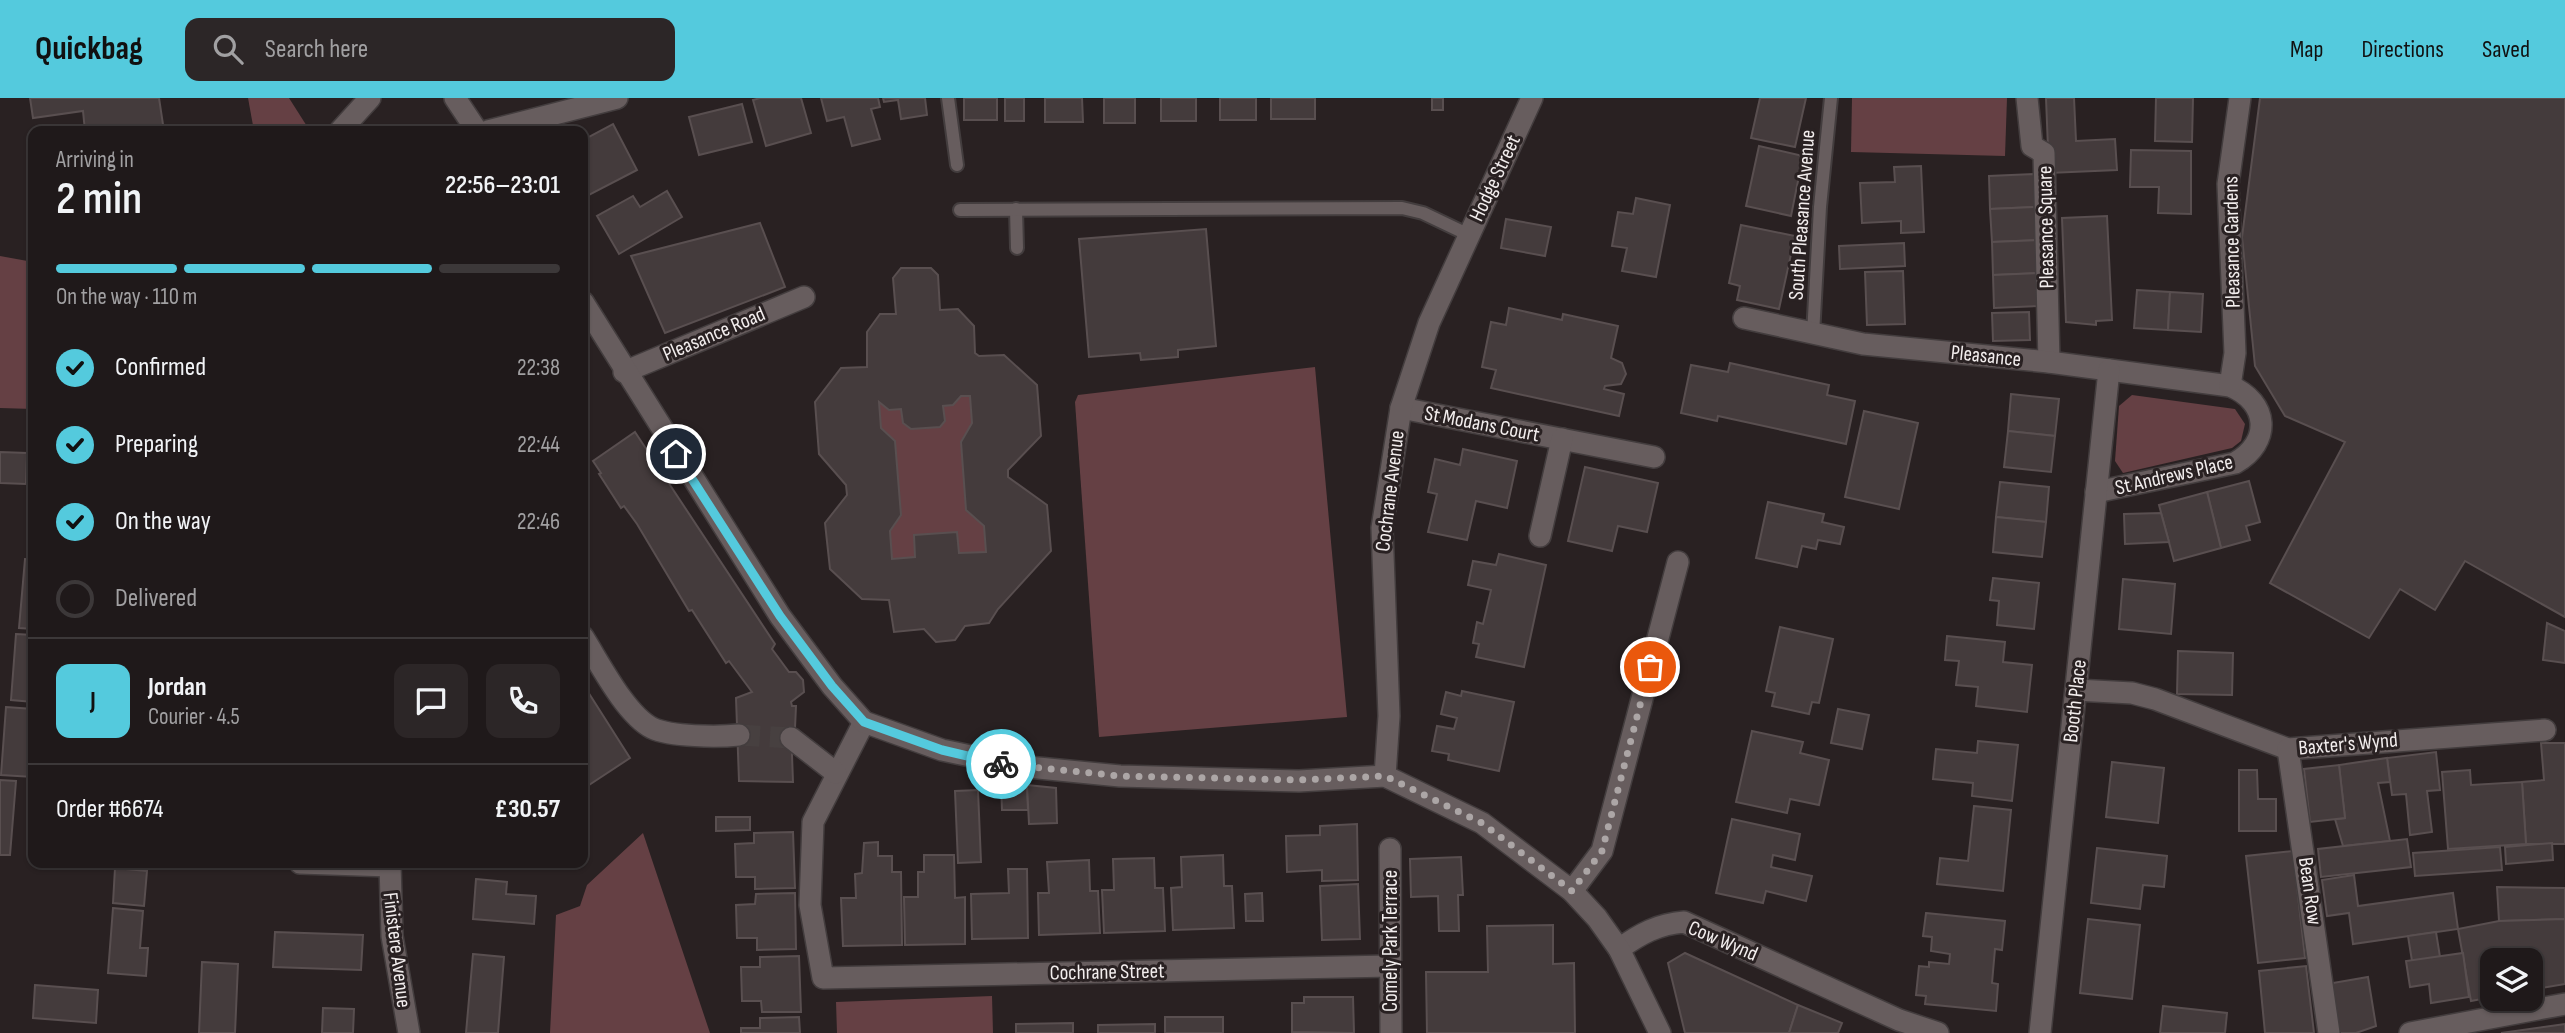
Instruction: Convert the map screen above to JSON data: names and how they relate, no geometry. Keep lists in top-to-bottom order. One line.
{"streets":{"street":["Hodge Street","Pleasance Square","Pleasance Gardens","Pleasance Road","Pleasance","St Modans Court","St Andrews Place","Cochrane Avenue","Booth Place","Baxter's Wynd","Bean Row","Comely Park Terrace","Cow Wynd","Finistere Avenue","Cochrane Street"],"lane":["South Pleasance Avenue"]},"crossings":[["Hodge Street","Cochrane Avenue"],["South Pleasance Avenue","Pleasance"],["Pleasance Square","Pleasance"],["Pleasance Gardens","Pleasance"],["Pleasance Gardens","St Andrews Place"],["Pleasance","St Andrews Place"],["Pleasance","Booth Place"],["St Modans Court","Cochrane Avenue"],["St Andrews Place","Booth Place"],["Booth Place","Baxter's Wynd"],["Baxter's Wynd","Bean Row"],["Comely Park Terrace","Cochrane Street"]],"page":{"header":"Quickbag","search":"Search here","nav":["Map","Directions","Saved"],"heading":["2 min","Arriving in","22:56–23:01"],"panel":["Jordan","Courier · 4.5","Order #6674","£30.57"],"bar":"On the way · 110 m","list":[["Confirmed","22:38"],["Preparing","22:44"],["On the way","22:46"],"Delivered"],"round":"J"}}
